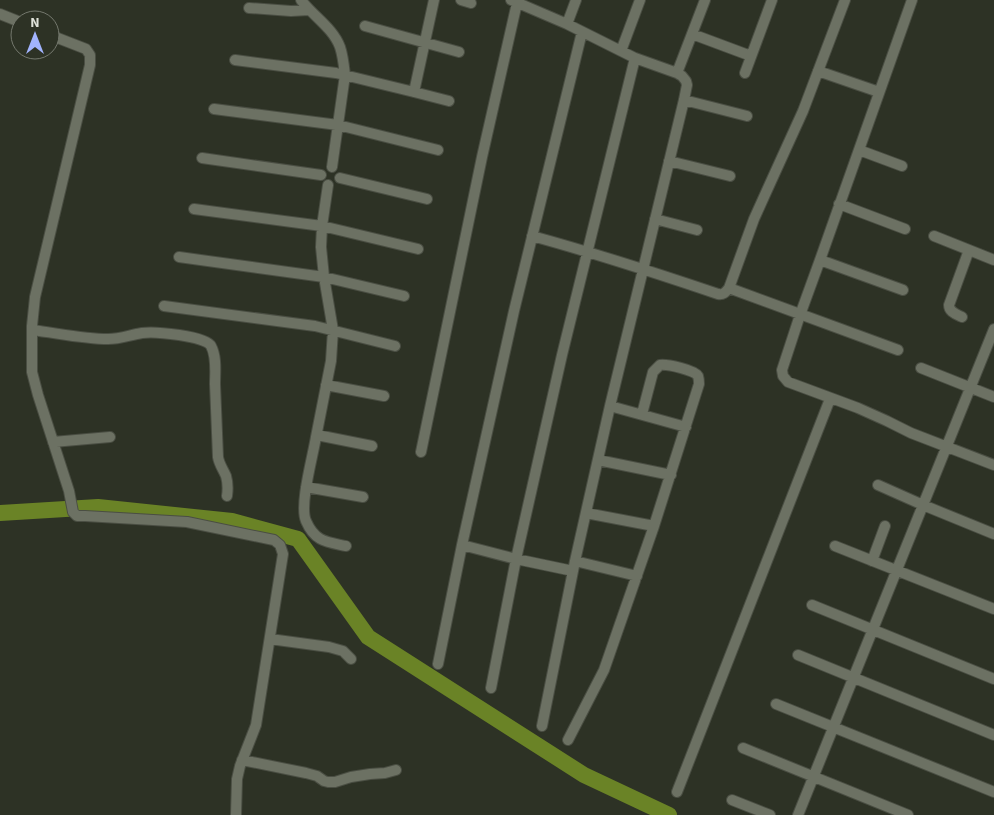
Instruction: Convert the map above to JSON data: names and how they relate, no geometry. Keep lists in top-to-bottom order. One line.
{"north":"top"}
